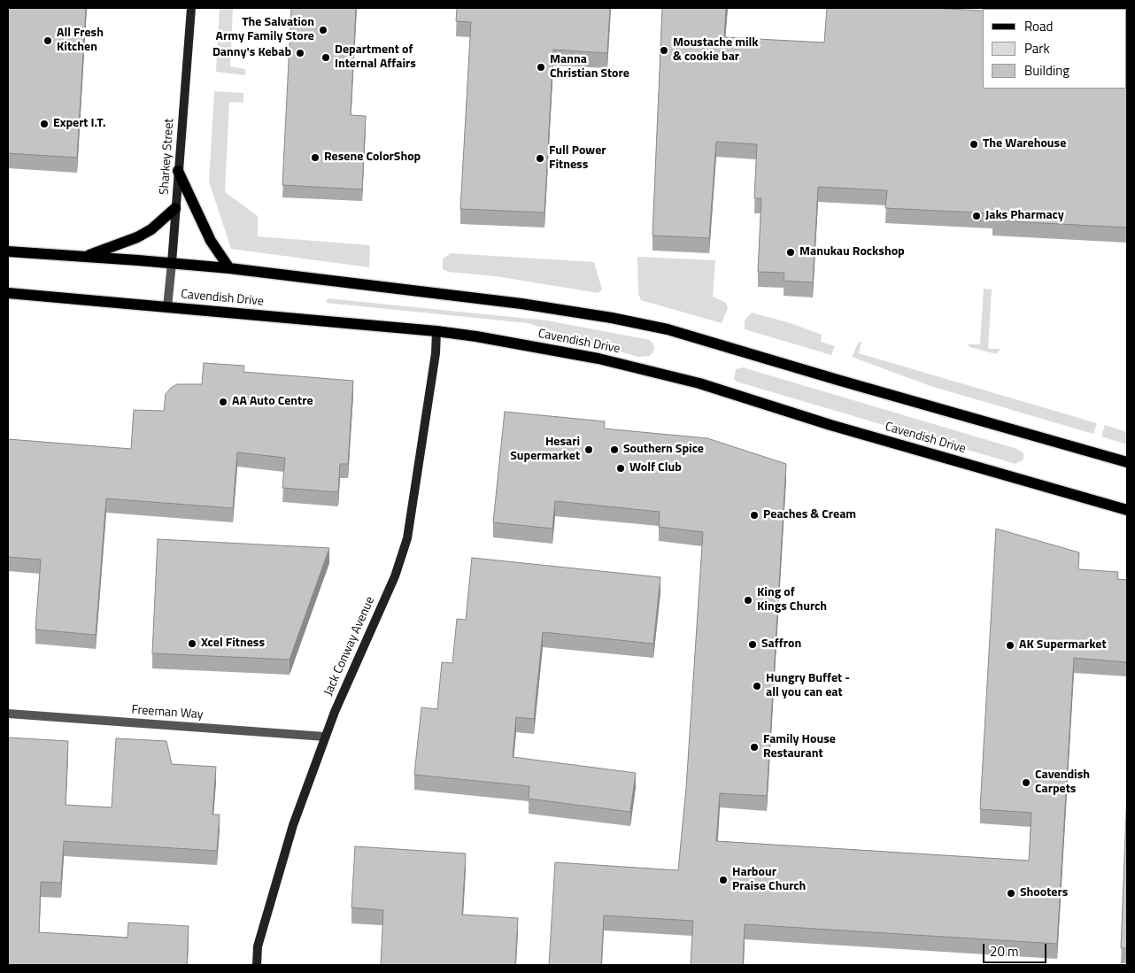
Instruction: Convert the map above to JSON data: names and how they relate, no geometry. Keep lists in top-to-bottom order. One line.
{"streets":{"main road":["Cavendish Drive"],"street":["Sharkey Street","Jack Conway Avenue","Freeman Way"]},"crossings":[["Sharkey Street","Cavendish Drive"],["Cavendish Drive","Jack Conway Avenue"],["Jack Conway Avenue","Freeman Way"]],"places":["The Salvation Army Family Store","All Fresh Kitchen","Moustache milk & cookie bar","Danny's Kebab","Department of Internal Affairs","Manna Christian Store","Expert I.T.","The Warehouse","Resene ColorShop","Full Power Fitness","Jaks Pharmacy","Manukau Rockshop","AA Auto Centre","Hesari Supermarket","Southern Spice","Wolf Club","Peaches & Cream","King of Kings Church","Xcel Fitness","Saffron","AK Supermarket","Hungry Buffet - all you can eat","Family House Restaurant","Cavendish Carpets","Harbour Praise Church","Shooters"],"legend":["Road","Park","Building"],"scale_bar":"20 m"}
